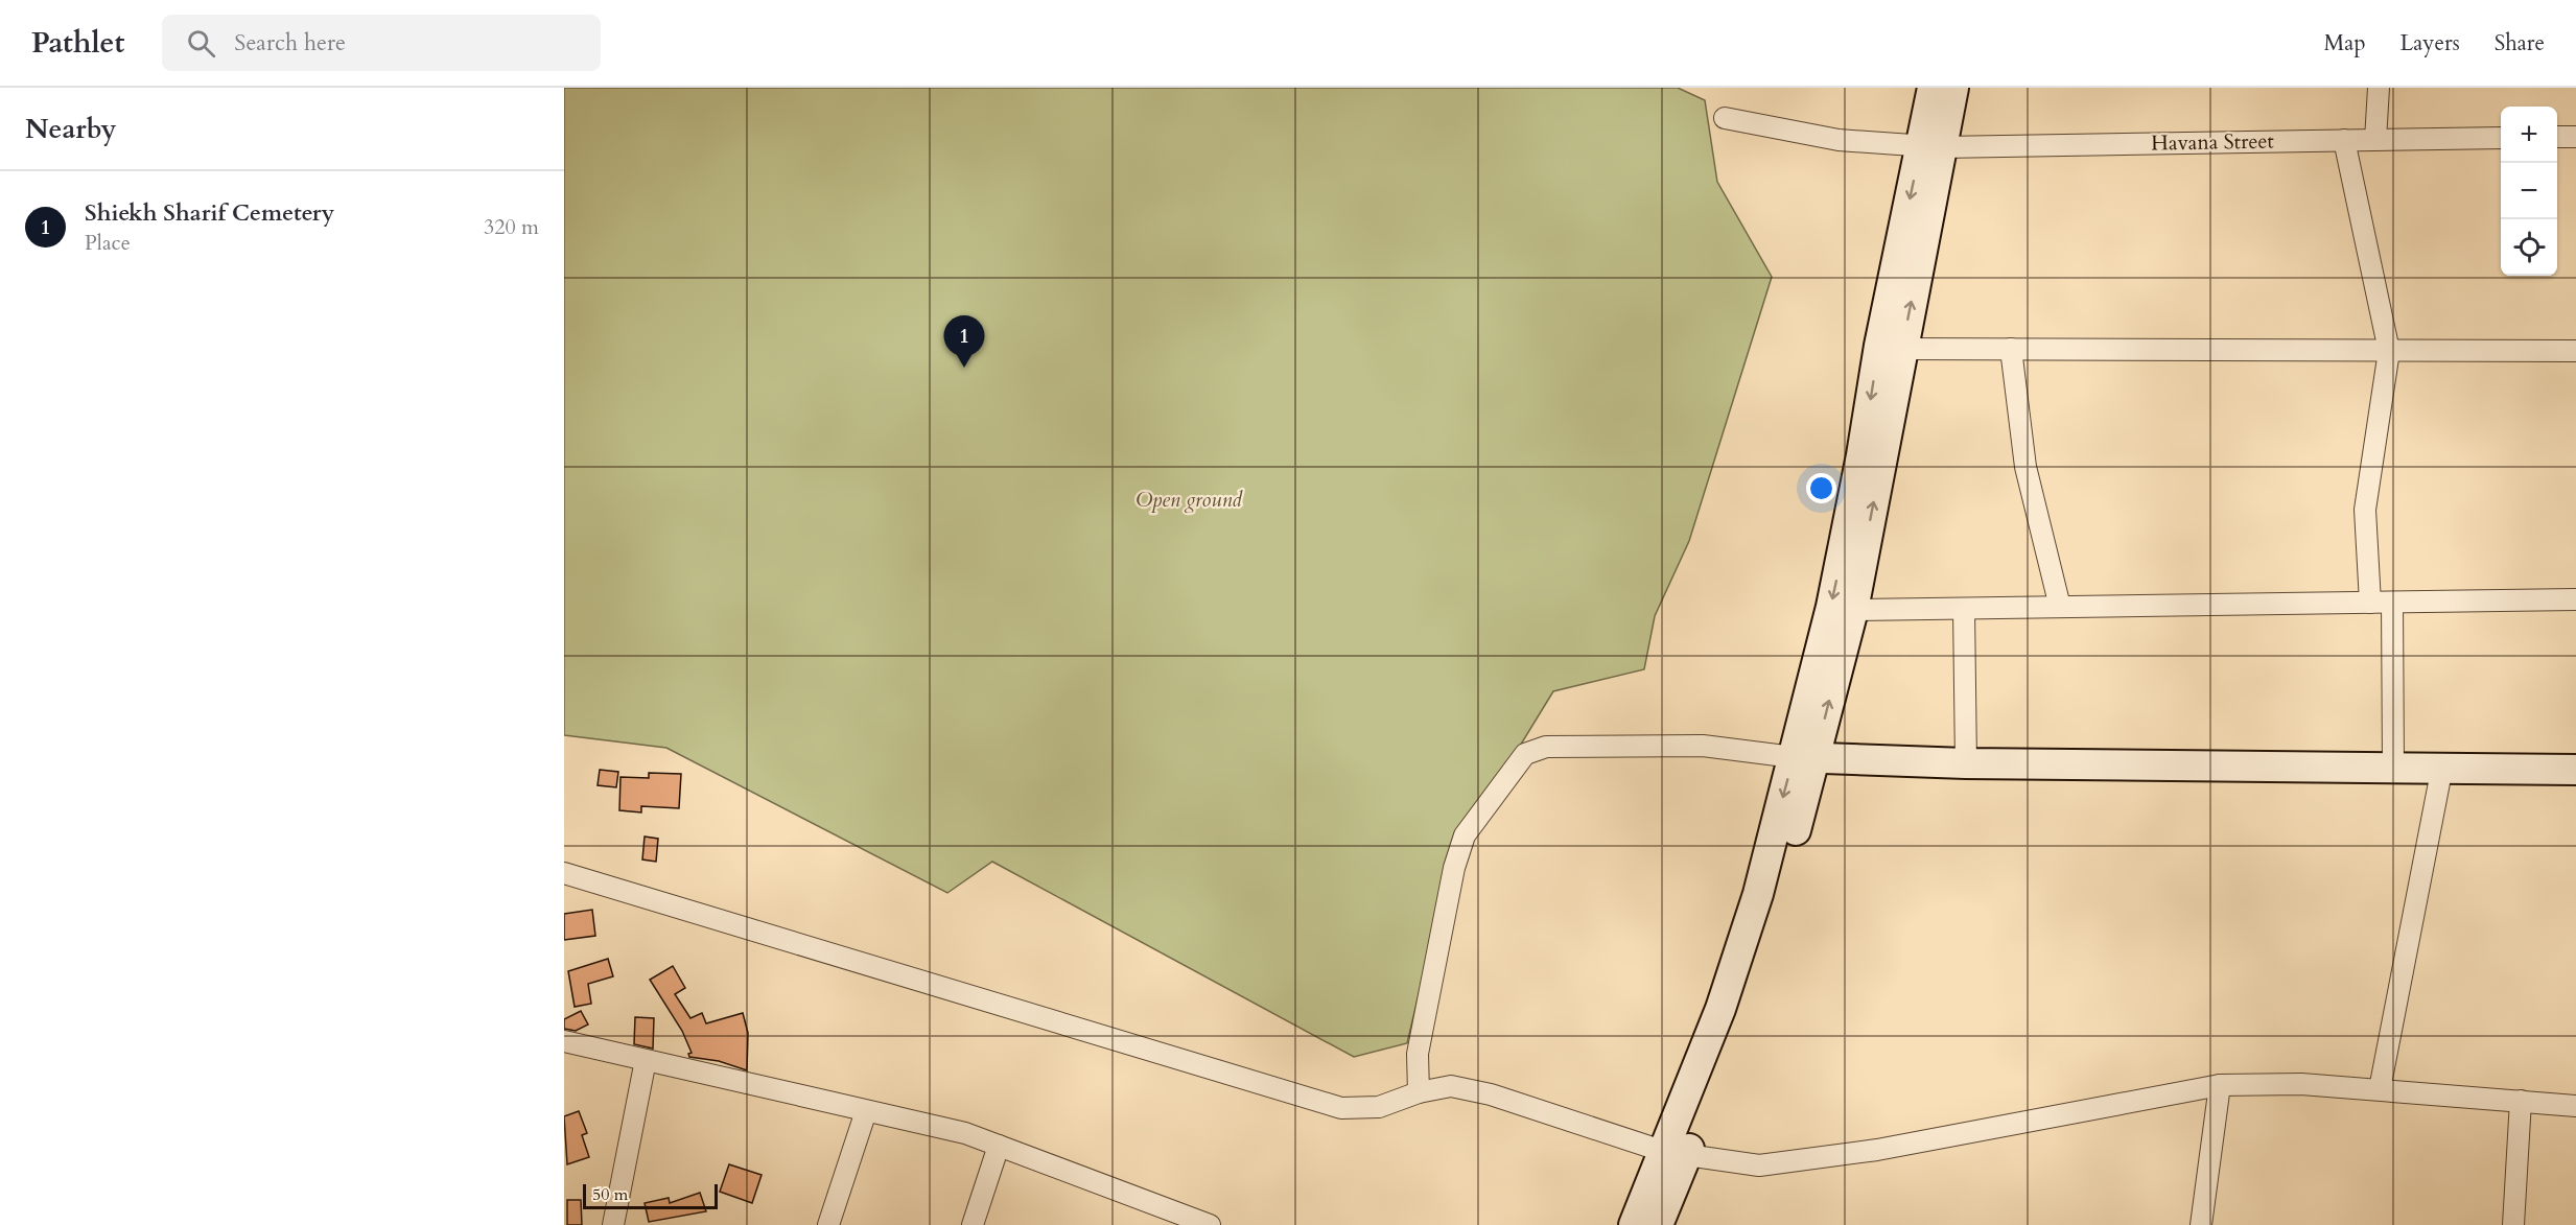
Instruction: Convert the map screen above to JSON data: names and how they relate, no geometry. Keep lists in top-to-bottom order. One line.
{"streets":{"street":["Havana Street"]},"parks":["Open ground"],"scale_bar":"50 m","page":{"header":"Pathlet","search":"Search here","nav":["Map","Layers","Share"],"heading":"Nearby","map_buttons":["+","−"],"list":[{"mark":"1","name":"Shiekh Sharif Cemetery","note":"Place","value":"320 m"}],"pins":"1","scale":"50 m"}}
